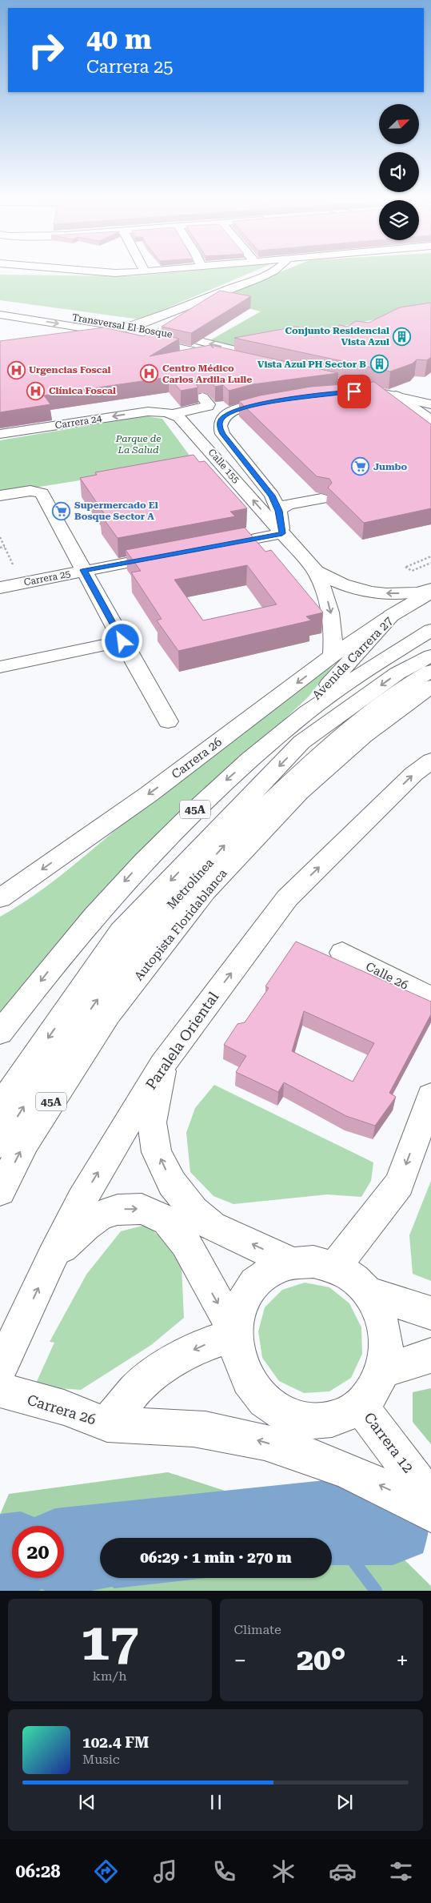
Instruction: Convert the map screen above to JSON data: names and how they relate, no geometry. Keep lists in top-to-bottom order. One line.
{"streets":{"main road":["Transversal El Bosque","Carrera 24","Calle 155","Carrera 25","Avenida Carrera 27","Carrera 26","45A","Metrolínea","Autopista Floridablanca","Calle 26","Paralela Oriental","Carrera 12"]},"crossings":[["Carrera 24","Calle 155"],["Calle 155","Carrera 26"],["Avenida Carrera 27","Carrera 26"],["Avenida Carrera 27","45A"]],"parks":["Parque de La Salud"],"places":{"building":["Conjunto Residencial Vista Azul","Vista Azul PH Sector B"],"hospital":["Urgencias Foscal","Centro Médico Carlos Ardila Lulle","Clínica Foscal"],"supermarket":["Jumbo","Supermercado El Bosque Sector A"]},"north":"top right","page":{"turn":["40 m","Carrera 25"],"limit":"20","trip":"06:29 · 1 min · 270 m","tile":[["17","km/h"],"Climate"],"heat":["−","20°","+"],"song":["102.4 FM","Music"],"tabs":"06:28"}}
